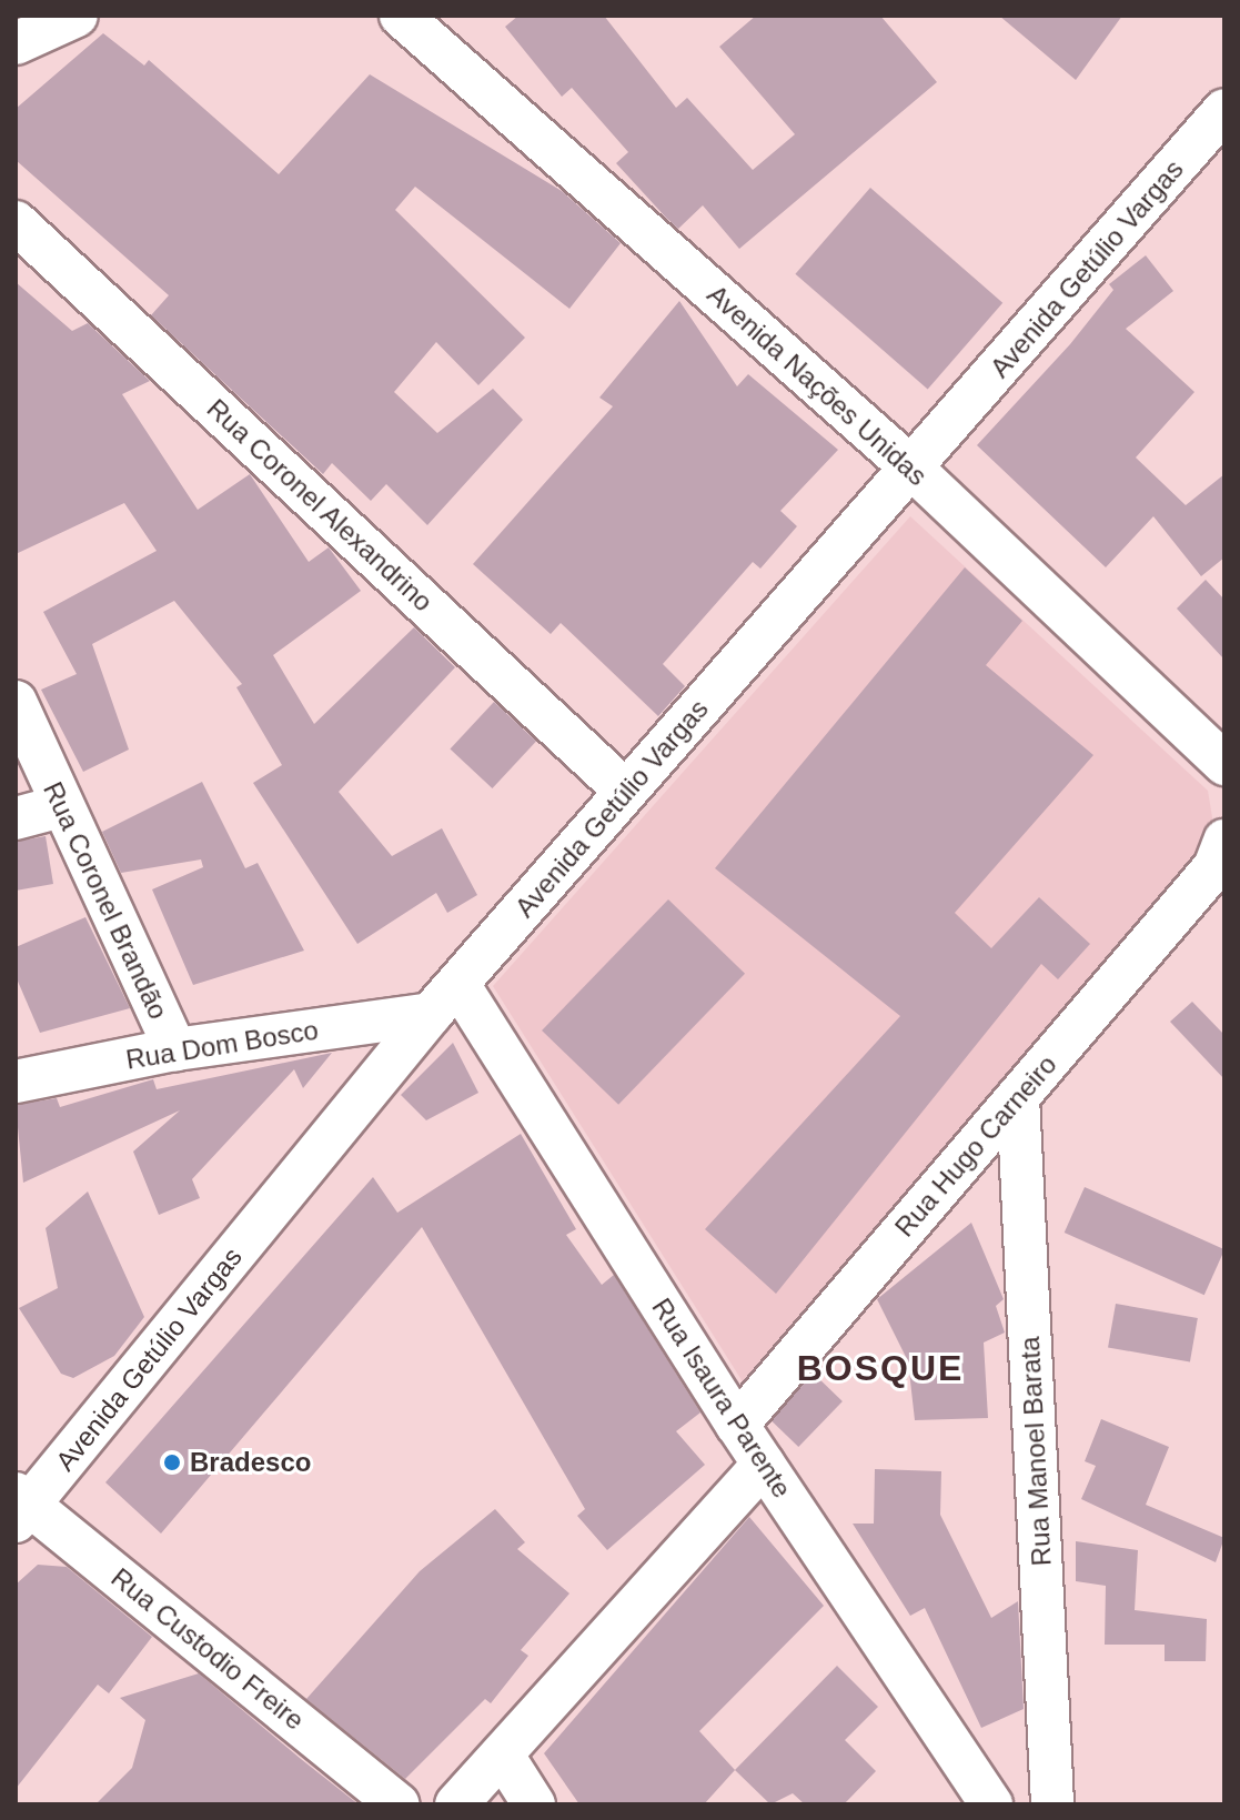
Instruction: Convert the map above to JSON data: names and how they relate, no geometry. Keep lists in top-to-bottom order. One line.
{"streets":{"street":["Avenida Getúlio Vargas","Avenida Nações Unidas","Rua Coronel Alexandrino","Rua Coronel Brandão","Rua Dom Bosco","Rua Hugo Carneiro","Rua Isaura Parente","Rua Manoel Barata","Rua Custodio Freire"]},"crossings":[["Avenida Getúlio Vargas","Avenida Nações Unidas"],["Avenida Getúlio Vargas","Rua Coronel Alexandrino"],["Avenida Getúlio Vargas","Rua Dom Bosco"],["Avenida Getúlio Vargas","Rua Isaura Parente"],["Avenida Getúlio Vargas","Rua Custodio Freire"],["Rua Coronel Brandão","Rua Dom Bosco"],["Rua Dom Bosco","Rua Isaura Parente"],["Rua Hugo Carneiro","Rua Isaura Parente"],["Rua Hugo Carneiro","Rua Manoel Barata"]],"districts":["BOSQUE"],"places":["Bradesco"]}
